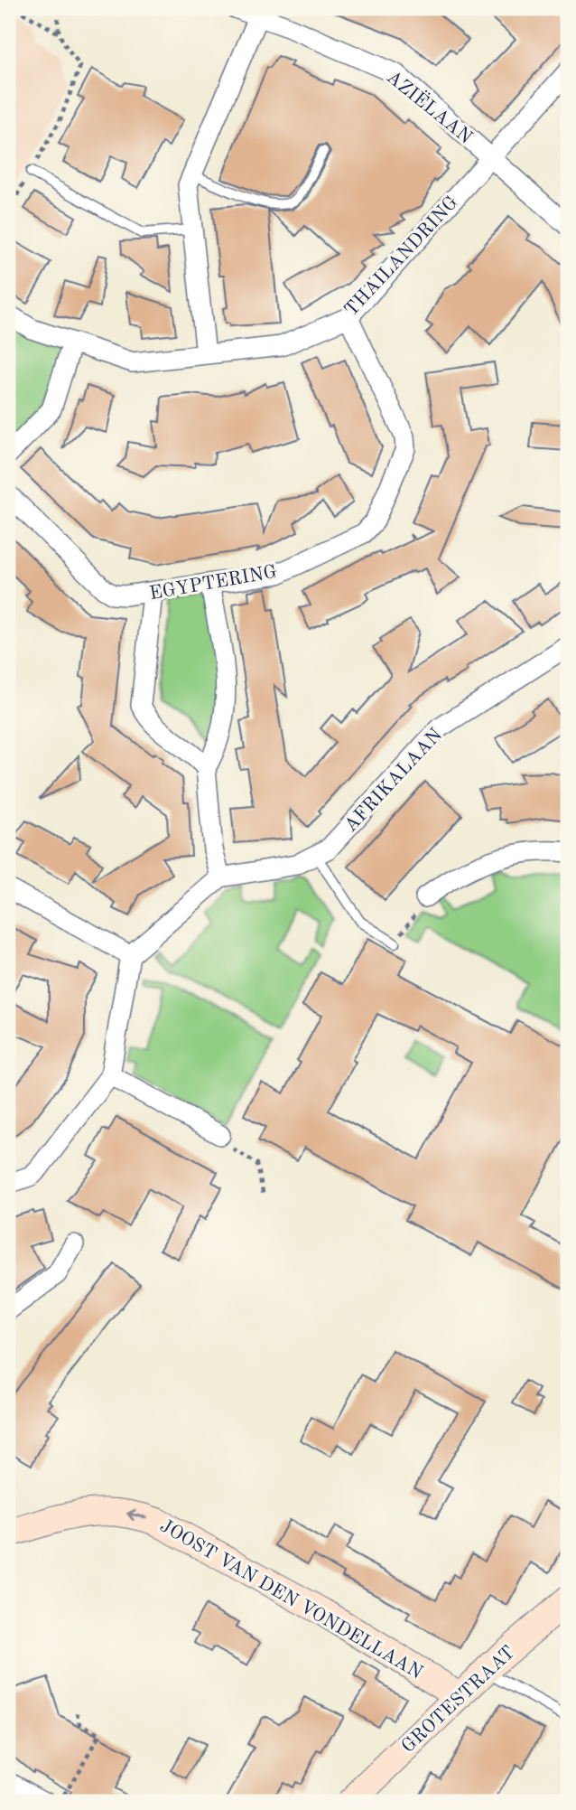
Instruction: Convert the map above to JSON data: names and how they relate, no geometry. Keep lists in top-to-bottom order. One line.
{"streets":{"street":["AZIËLAAN","THAILANDRING","EGYPTERING","AFRIKALAAN","JOOST VAN DEN VONDELLAAN","GROTESTRAAT"]},"crossings":[["AZIËLAAN","THAILANDRING"],["THAILANDRING","EGYPTERING"],["JOOST VAN DEN VONDELLAAN","GROTESTRAAT"]],"one_way":["JOOST VAN DEN VONDELLAAN"]}
